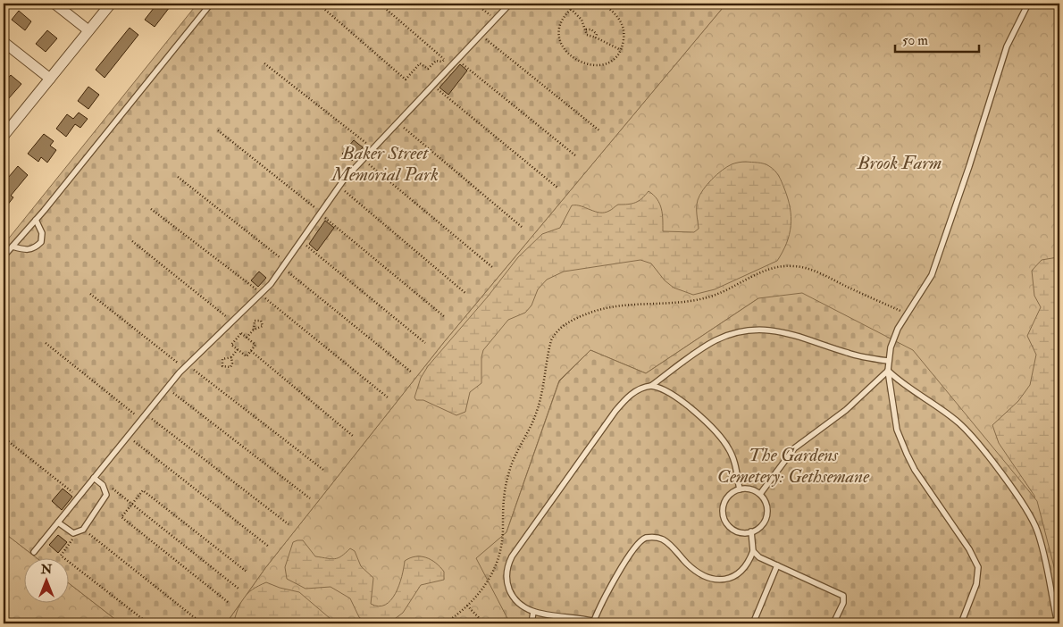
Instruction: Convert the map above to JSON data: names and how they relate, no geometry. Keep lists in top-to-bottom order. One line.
{"parks":["Baker Street Memorial Park","Brook Farm","The Gardens Cemetery: Gethsemane"],"scale_bar":"50 m","north":"top"}
